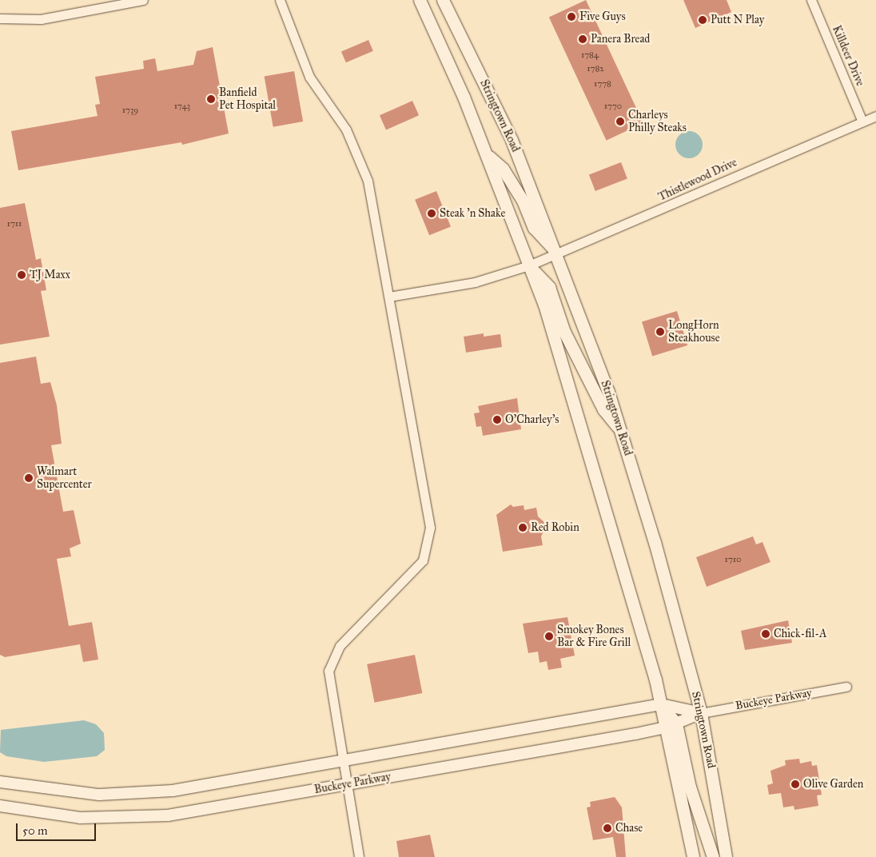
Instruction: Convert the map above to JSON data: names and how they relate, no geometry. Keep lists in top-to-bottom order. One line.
{"streets":{"main road":["Stringtown Road"],"street":["Killdeer Drive","Thistlewood Drive","Buckeye Parkway"]},"crossings":[["Killdeer Drive","Thistlewood Drive"],["Stringtown Road","Thistlewood Drive"],["Stringtown Road","Buckeye Parkway"]],"places":["Five Guys","Putt N Play","Panera Bread","Banfield Pet Hospital","Charleys Philly Steaks","Steak 'n Shake","TJ Maxx","LongHorn Steakhouse","O'Charley's","Walmart Supercenter","Red Robin","Chick-fil-A","Smokey Bones Bar & Fire Grill","Olive Garden","Chase"],"house_numbers":["1784","1782","1778","1743","1770","1739","1711","1710"],"scale_bar":"50 m"}
